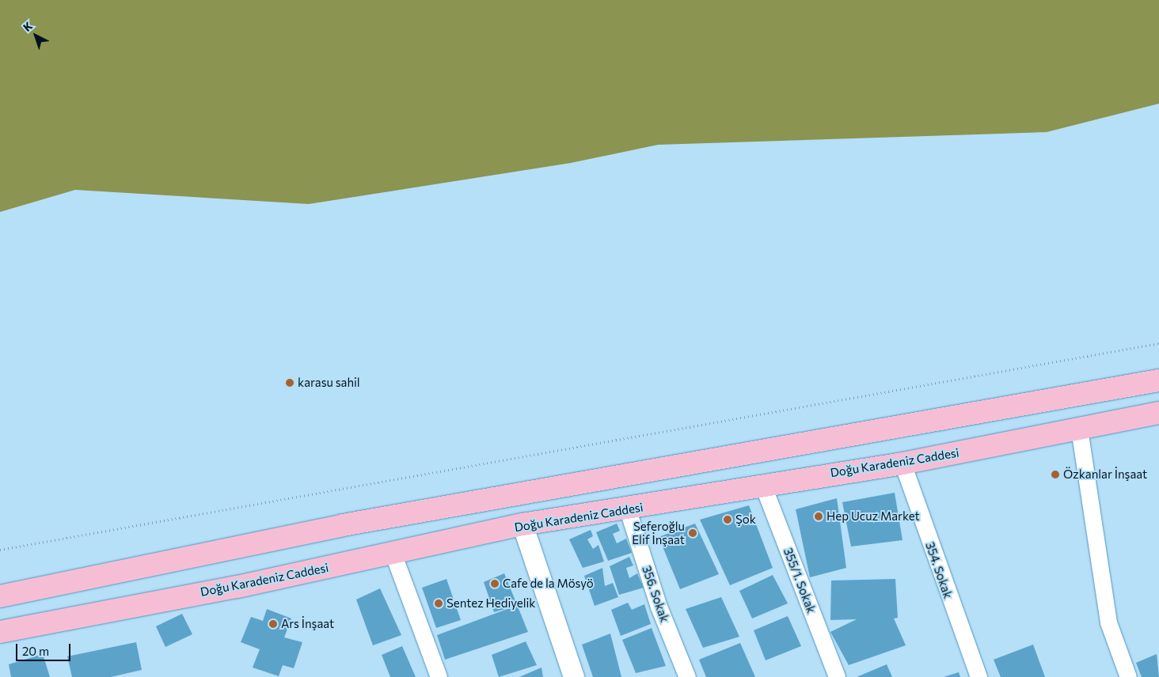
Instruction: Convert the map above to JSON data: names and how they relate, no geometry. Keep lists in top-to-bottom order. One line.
{"streets":{"main road":["Doğu Karadeniz Caddesi"],"street":["354. Sokak","355/1. Sokak","356. Sokak"]},"crossings":[["Doğu Karadeniz Caddesi","354. Sokak"],["Doğu Karadeniz Caddesi","355/1. Sokak"],["Doğu Karadeniz Caddesi","356. Sokak"]],"places":["karasu sahil","Özkanlar İnşaat","Hep Ucuz Market","Şok","Seferoğlu Elif İnşaat","Cafe de la Mösyö","Sentez Hediyelik","Ars İnşaat"],"scale_bar":"20 m","north":"top left"}
